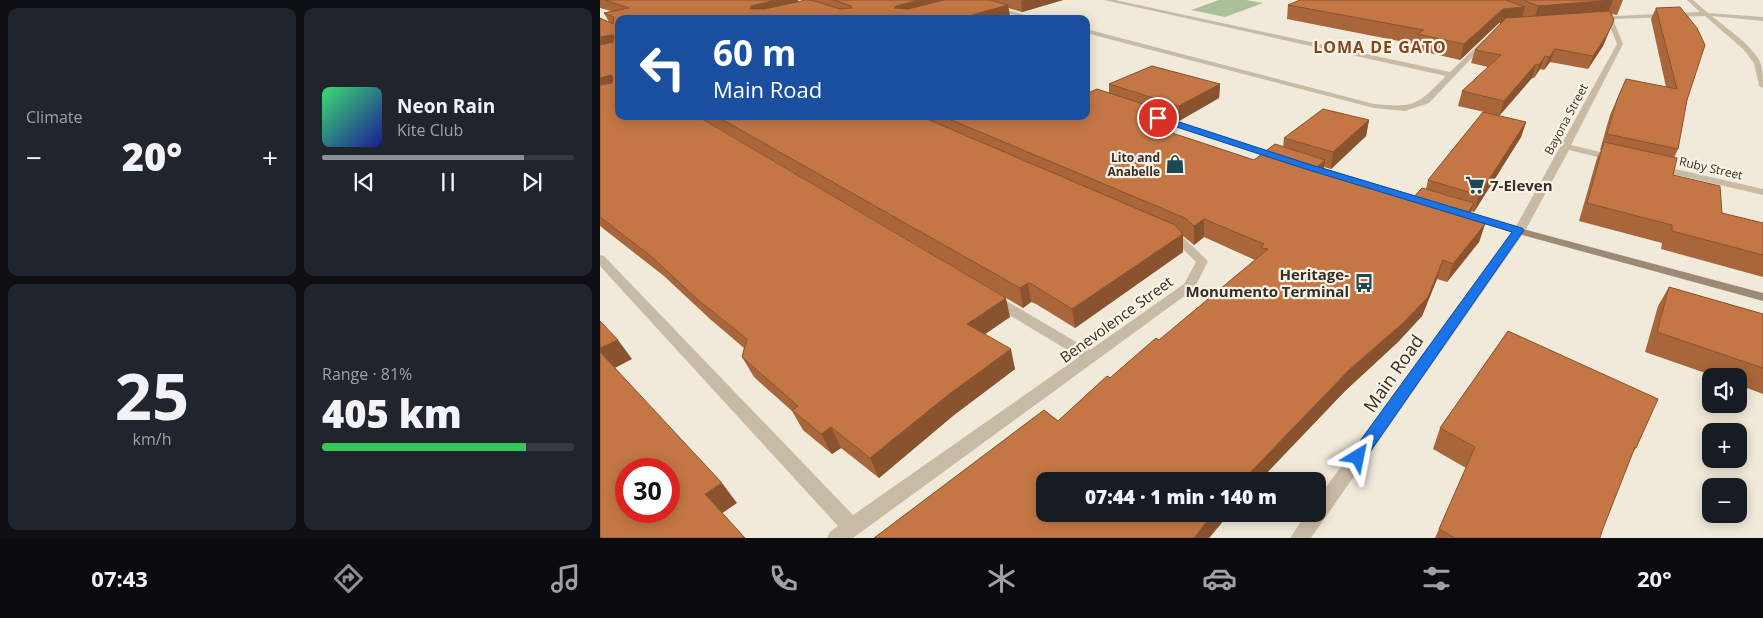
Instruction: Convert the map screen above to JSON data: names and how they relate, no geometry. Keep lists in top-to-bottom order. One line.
{"streets":{"street":["Bayona Street","Ruby Street","Benevolence Street","Main Road"]},"crossings":[["Bayona Street","Main Road"]],"districts":["LOMA DE GATO"],"places":{"shop":["Lito and Anabelle"],"supermarket":["7-Eleven"],"bus stop":["Heritage- Monumento Terminal"]},"page":{"tile":["Climate",["25","km/h"],["Range · 81%","405 km"]],"turn":["60 m","Main Road"],"song":["Neon Rain","Kite Club"],"heat":["−","20°","+"],"map_buttons":["+","−"],"limit":"30","trip":"07:44 · 1 min · 140 m","tabs":["07:43","20°"]}}
